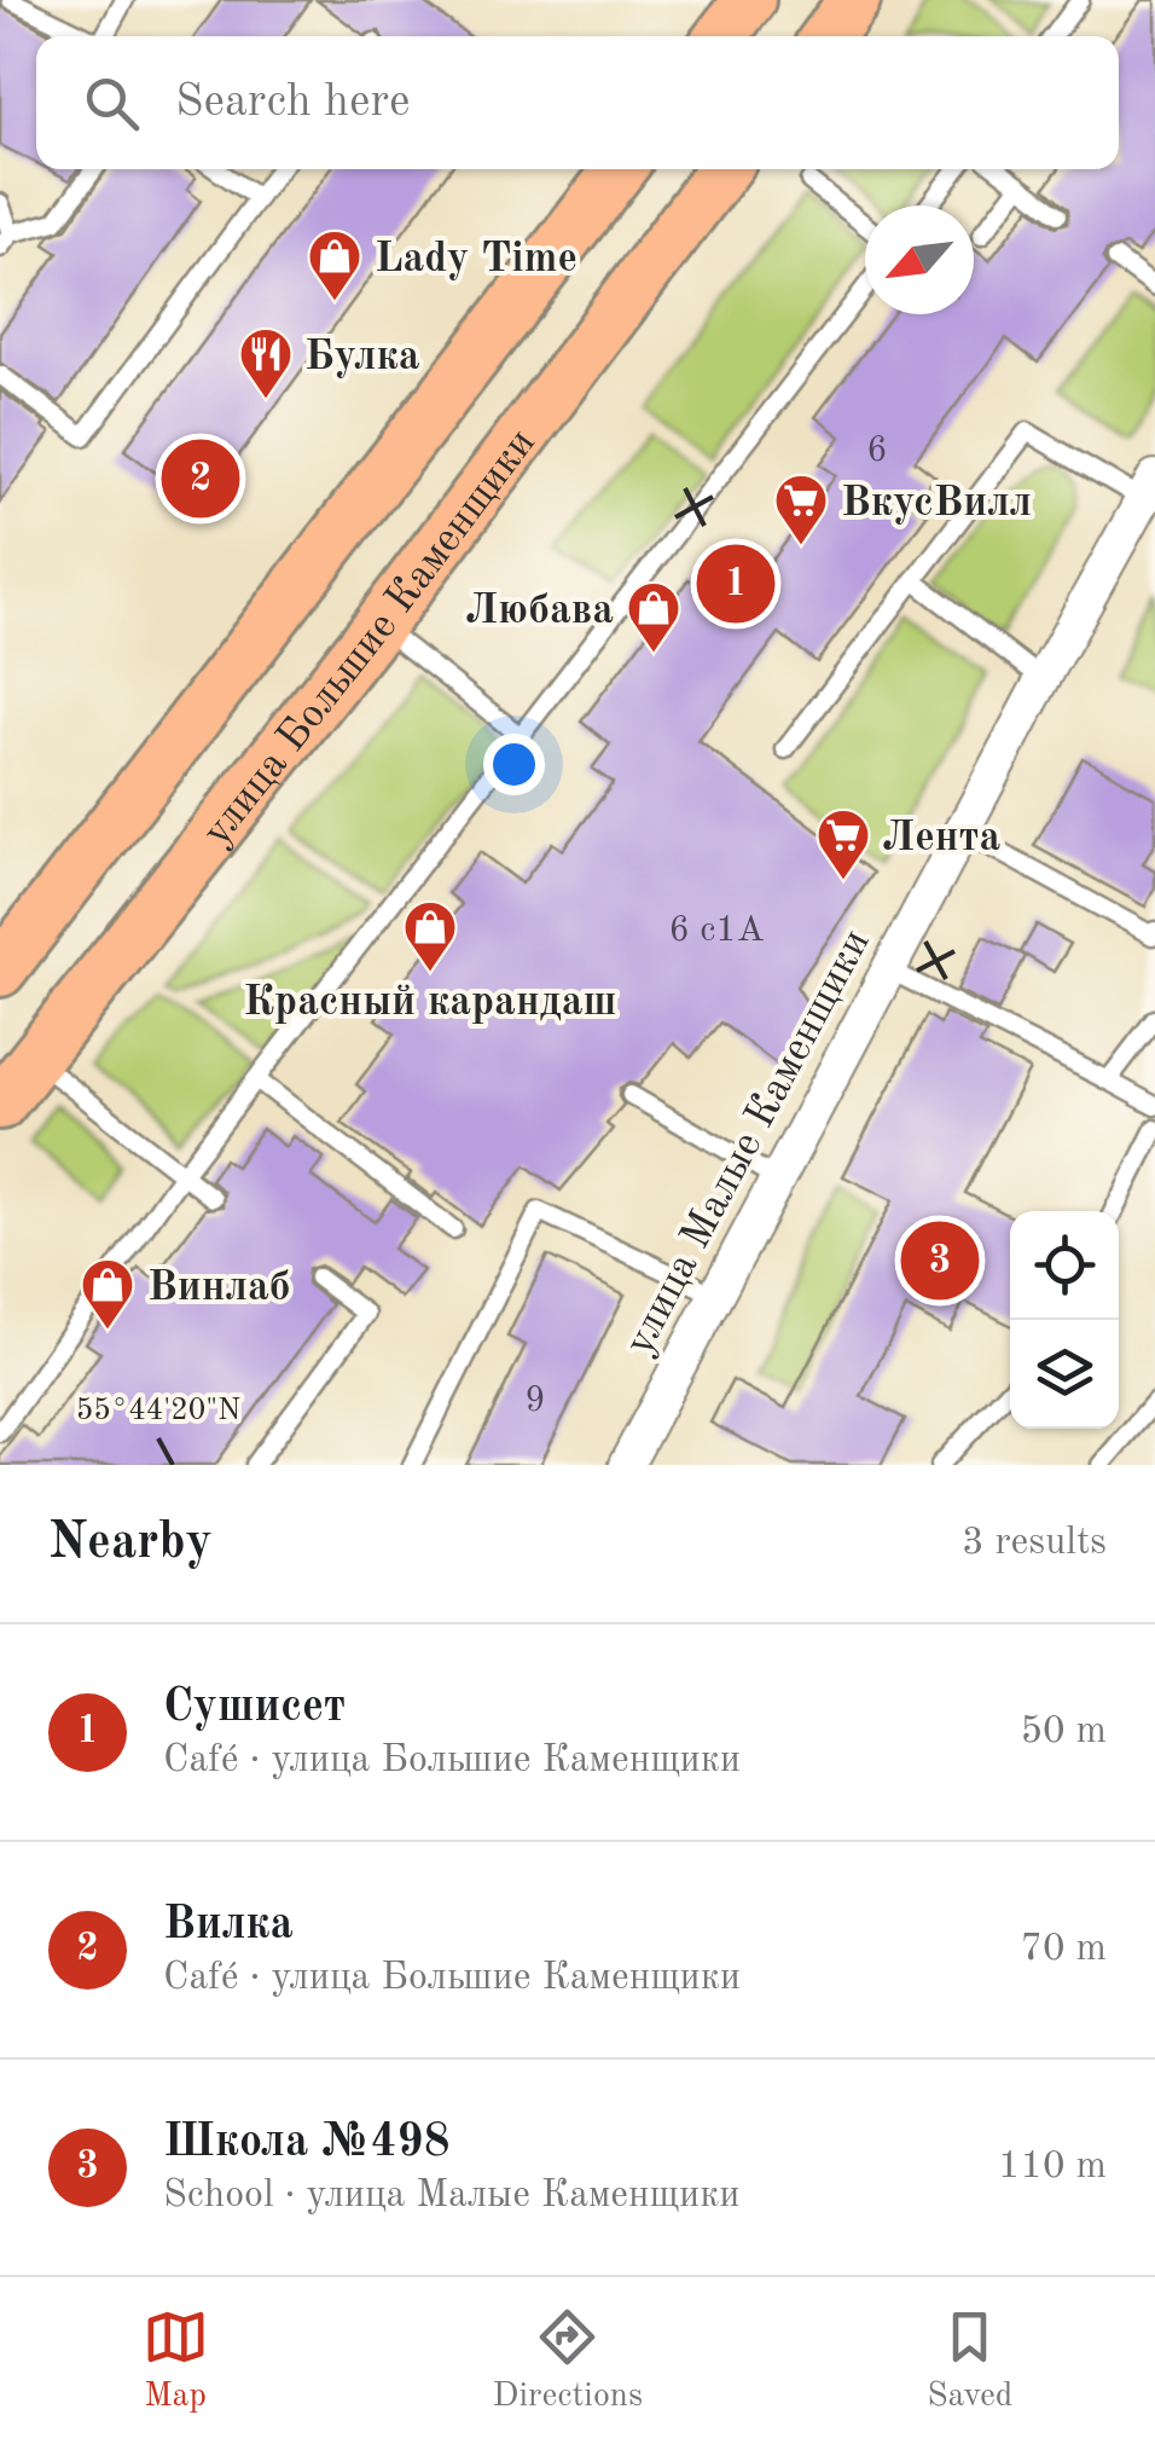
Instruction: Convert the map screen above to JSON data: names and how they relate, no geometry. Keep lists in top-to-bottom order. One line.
{"streets":{"main road":["улица Большие Каменщики"],"street":["улица Малые Каменщики"]},"places":{"shop":["Lady Time","Любава","Красный карандаш","Винлаб"],"restaurant":["Булка"],"supermarket":["ВкусВилл","Лента"]},"house_numbers":["6","6 с1А","9"],"north":"bottom left","page":{"search":"Search here","pins":["2","1","3"],"heading":["Nearby","3 results"],"list":[{"mark":"1","name":"Сушисет","note":"Café · улица Большие Каменщики","value":"50 m"},{"mark":"2","name":"Вилка","note":"Café · улица Большие Каменщики","value":"70 m"},{"mark":"3","name":"Школа №498","note":"School · улица Малые Каменщики","value":"110 m"}],"nav":["Map","Directions","Saved"]},"coordinates":["55°44'20\"N"]}
